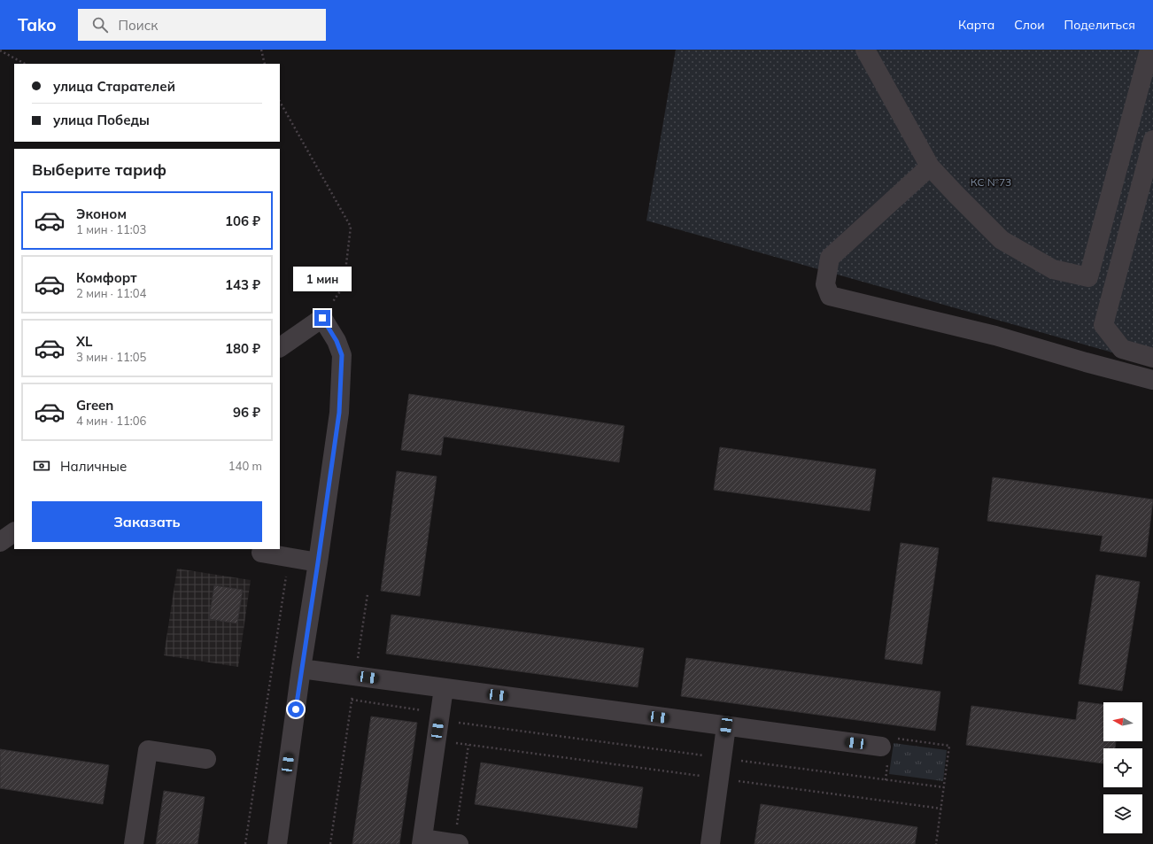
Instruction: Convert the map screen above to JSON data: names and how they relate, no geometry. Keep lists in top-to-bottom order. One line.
{"parks":["КС №73"],"north":"left","page":{"header":"Tako","search":"Поиск","nav":["Карта","Слои","Поделиться"],"banner":["улица Старателей","улица Победы"],"heading":"Выберите тариф","list":[{"name":"Эконом","note":"1 мин · 11:03","value":"106 ₽"},{"name":"Комфорт","note":"2 мин · 11:04","value":"143 ₽"},{"name":"XL","note":"3 мин · 11:05","value":"180 ₽"},{"name":"Green","note":"4 мин · 11:06","value":"96 ₽"}],"bubble":"1 мин","pay":["Наличные","140 m"],"buttons":"Заказать"}}
